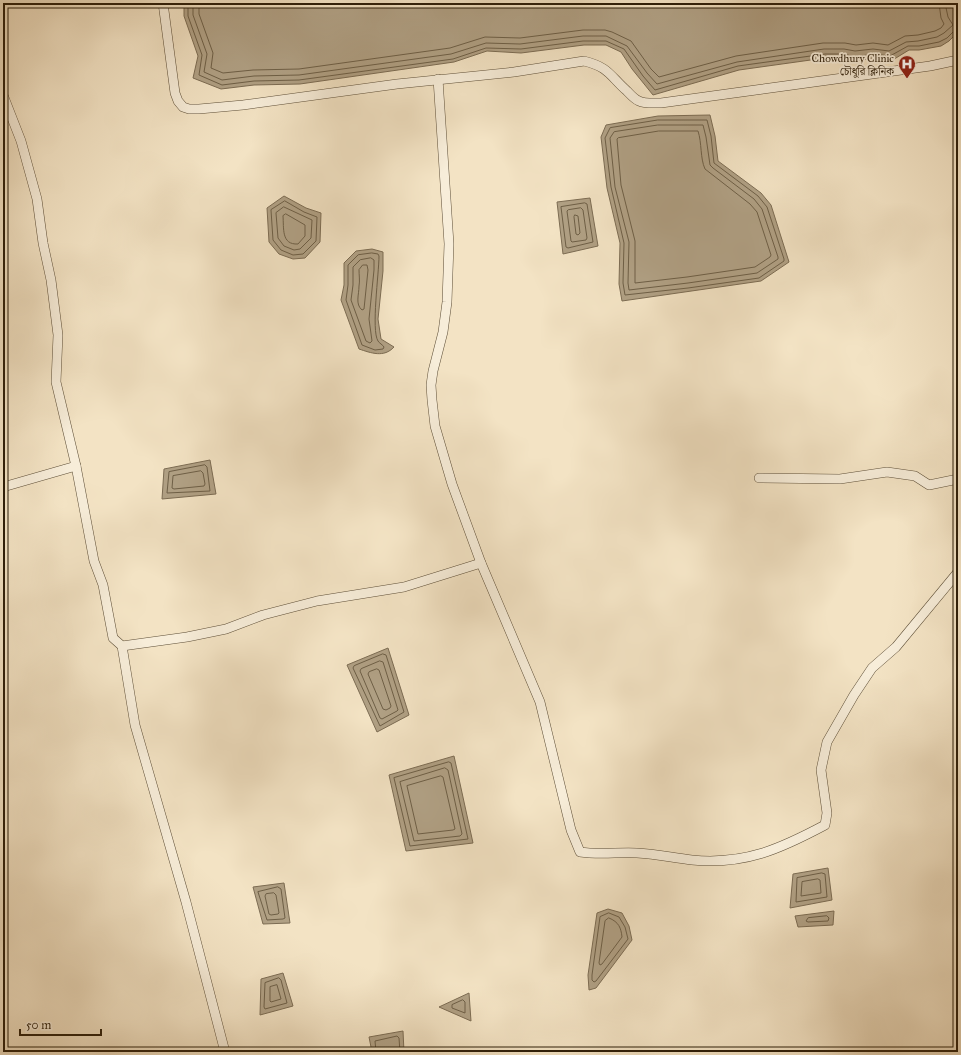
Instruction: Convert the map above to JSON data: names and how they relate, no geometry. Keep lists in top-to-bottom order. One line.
{"places":{"hospital":["Chowdhury Clinic চৌধুরি ক্লিনিক"]},"scale_bar":"50 m"}
